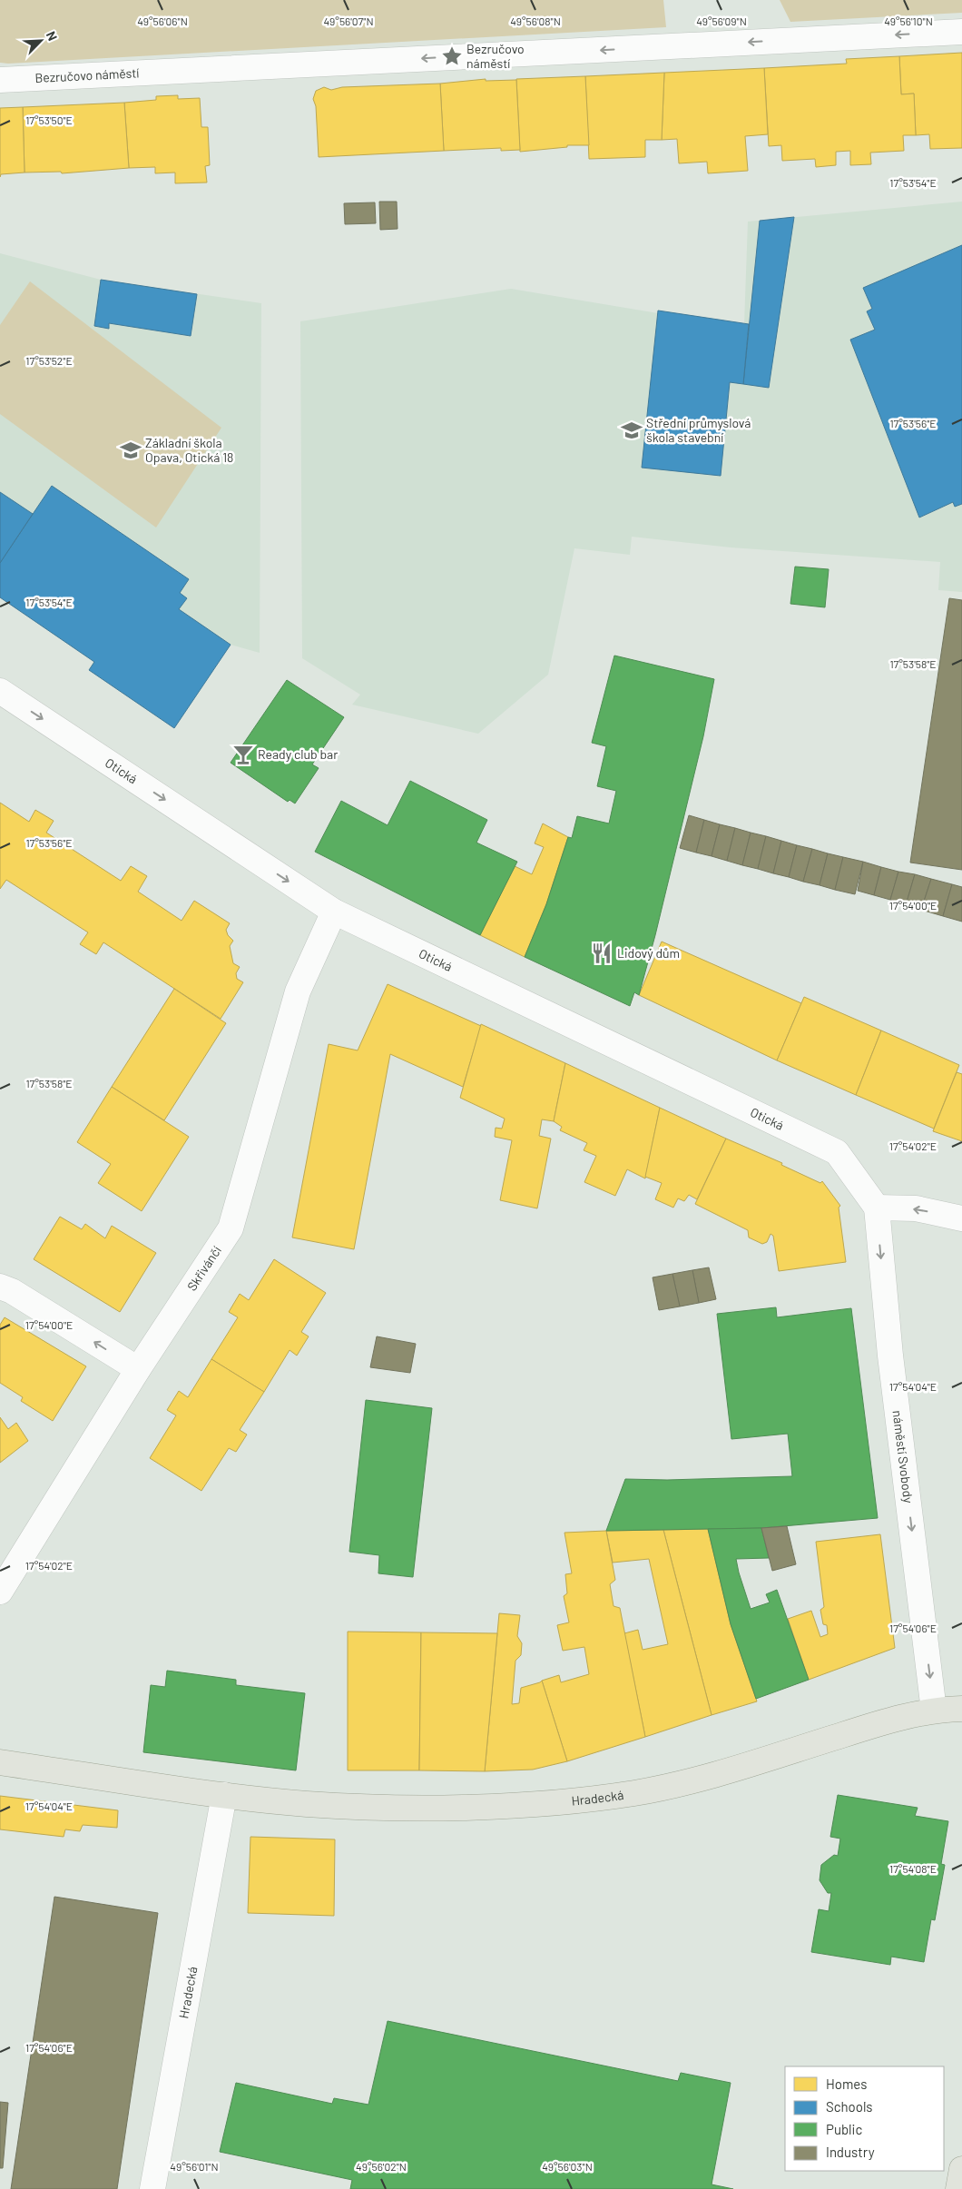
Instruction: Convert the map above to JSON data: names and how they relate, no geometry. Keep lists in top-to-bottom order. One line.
{"streets":{"main road":["Hradecká"],"street":["Bezručovo náměstí","Otická","Skřivánčí","náměstí Svobody"]},"crossings":[["Otická","Skřivánčí"],["Otická","náměstí Svobody"],["náměstí Svobody","Hradecká"]],"one_way":["Bezručovo náměstí","Otická","náměstí Svobody"],"places":{"place":["Bezručovo náměstí"],"school or university":["Střední průmyslová škola stavební","Základní škola Opava, Otická 18"],"bar":["Ready club bar"],"restaurant":["Lidový dům"]},"legend":["Homes","Schools","Public","Industry"],"north":"top right","coordinates":["49°56'06\"N","49°56'07\"N","49°56'08\"N","49°56'09\"N","49°56'10\"N","17°53'50\"E","17°53'54\"E","17°53'52\"E","17°53'56\"E","17°53'58\"E","17°54'00\"E","17°54'02\"E","17°54'04\"E","17°54'06\"E","17°54'08\"E","49°56'01\"N","49°56'02\"N","49°56'03\"N"]}
